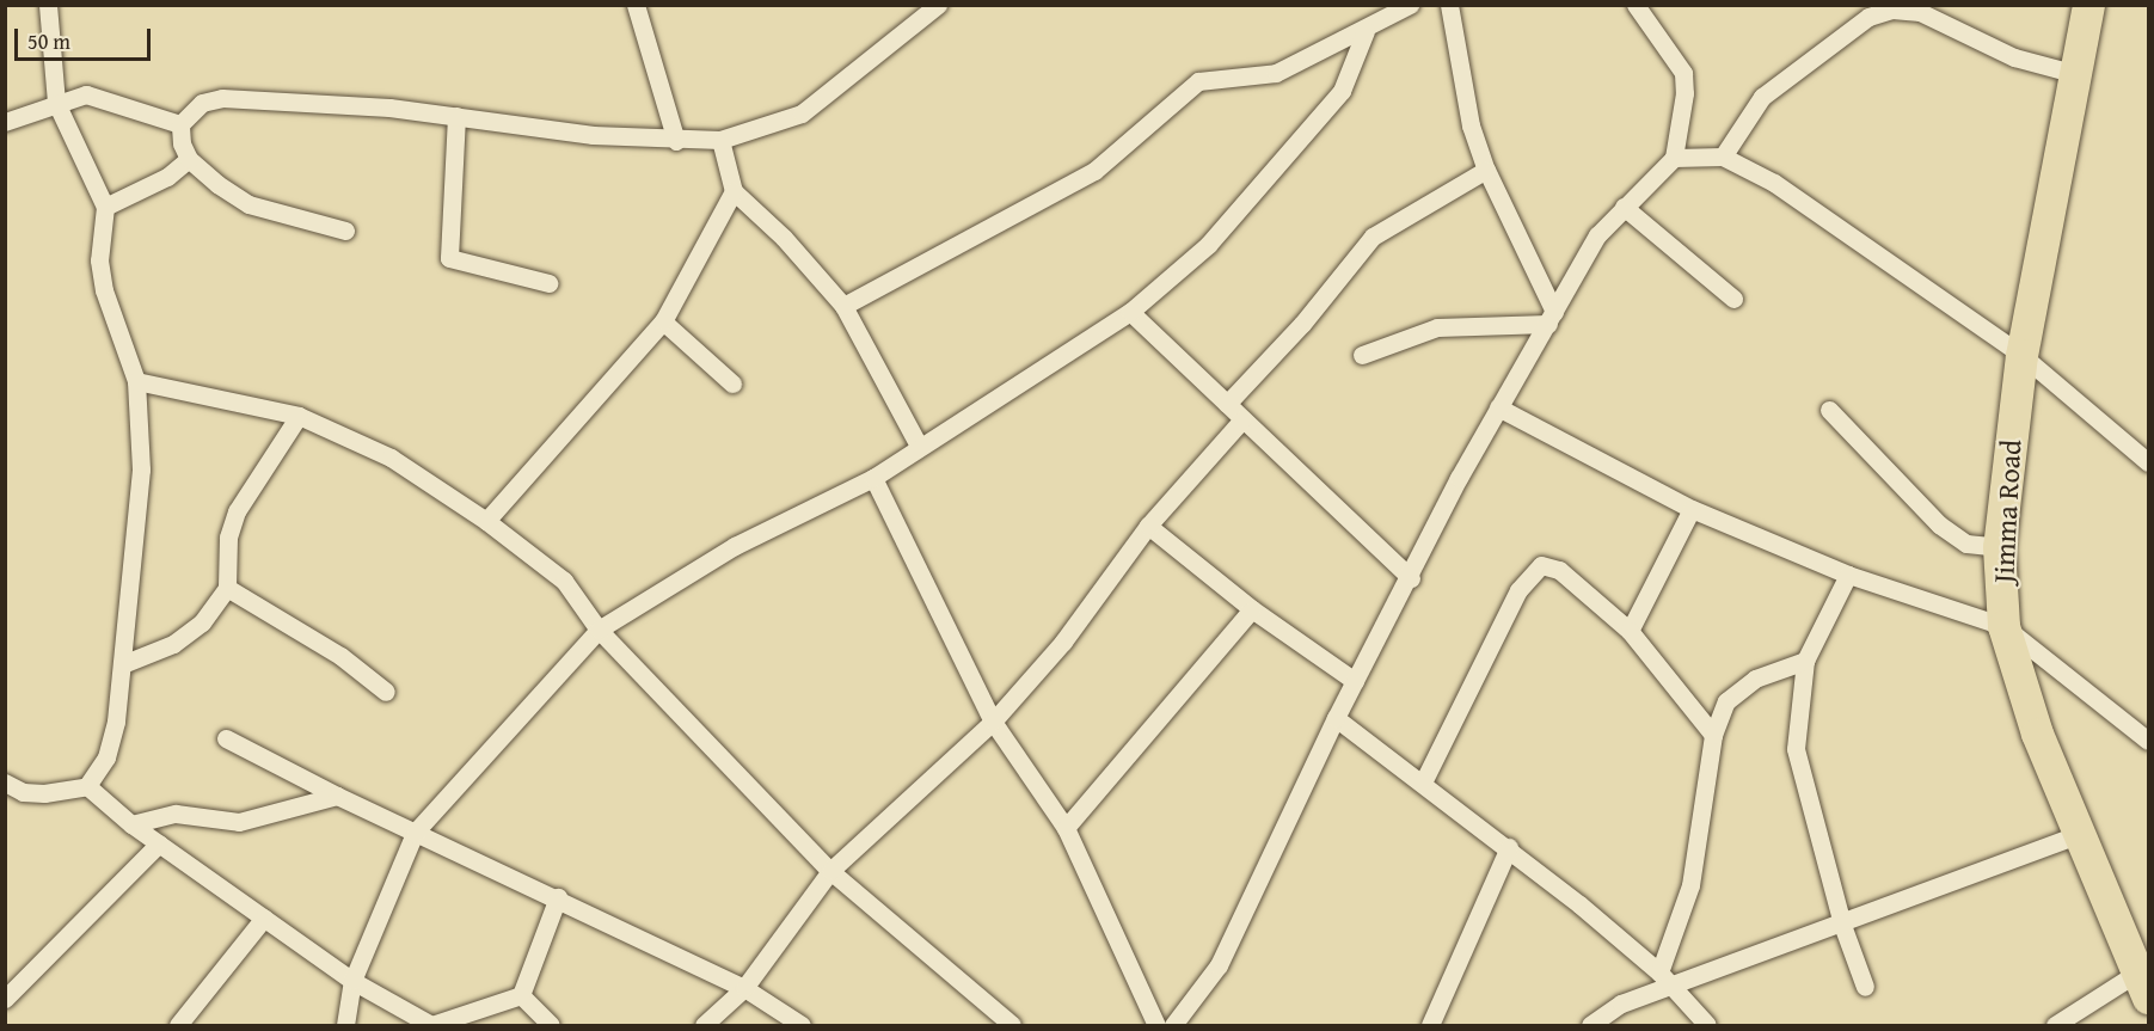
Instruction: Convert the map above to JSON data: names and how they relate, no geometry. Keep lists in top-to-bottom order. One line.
{"streets":{"highway":["Jimma Road"]},"scale_bar":"50 m"}
